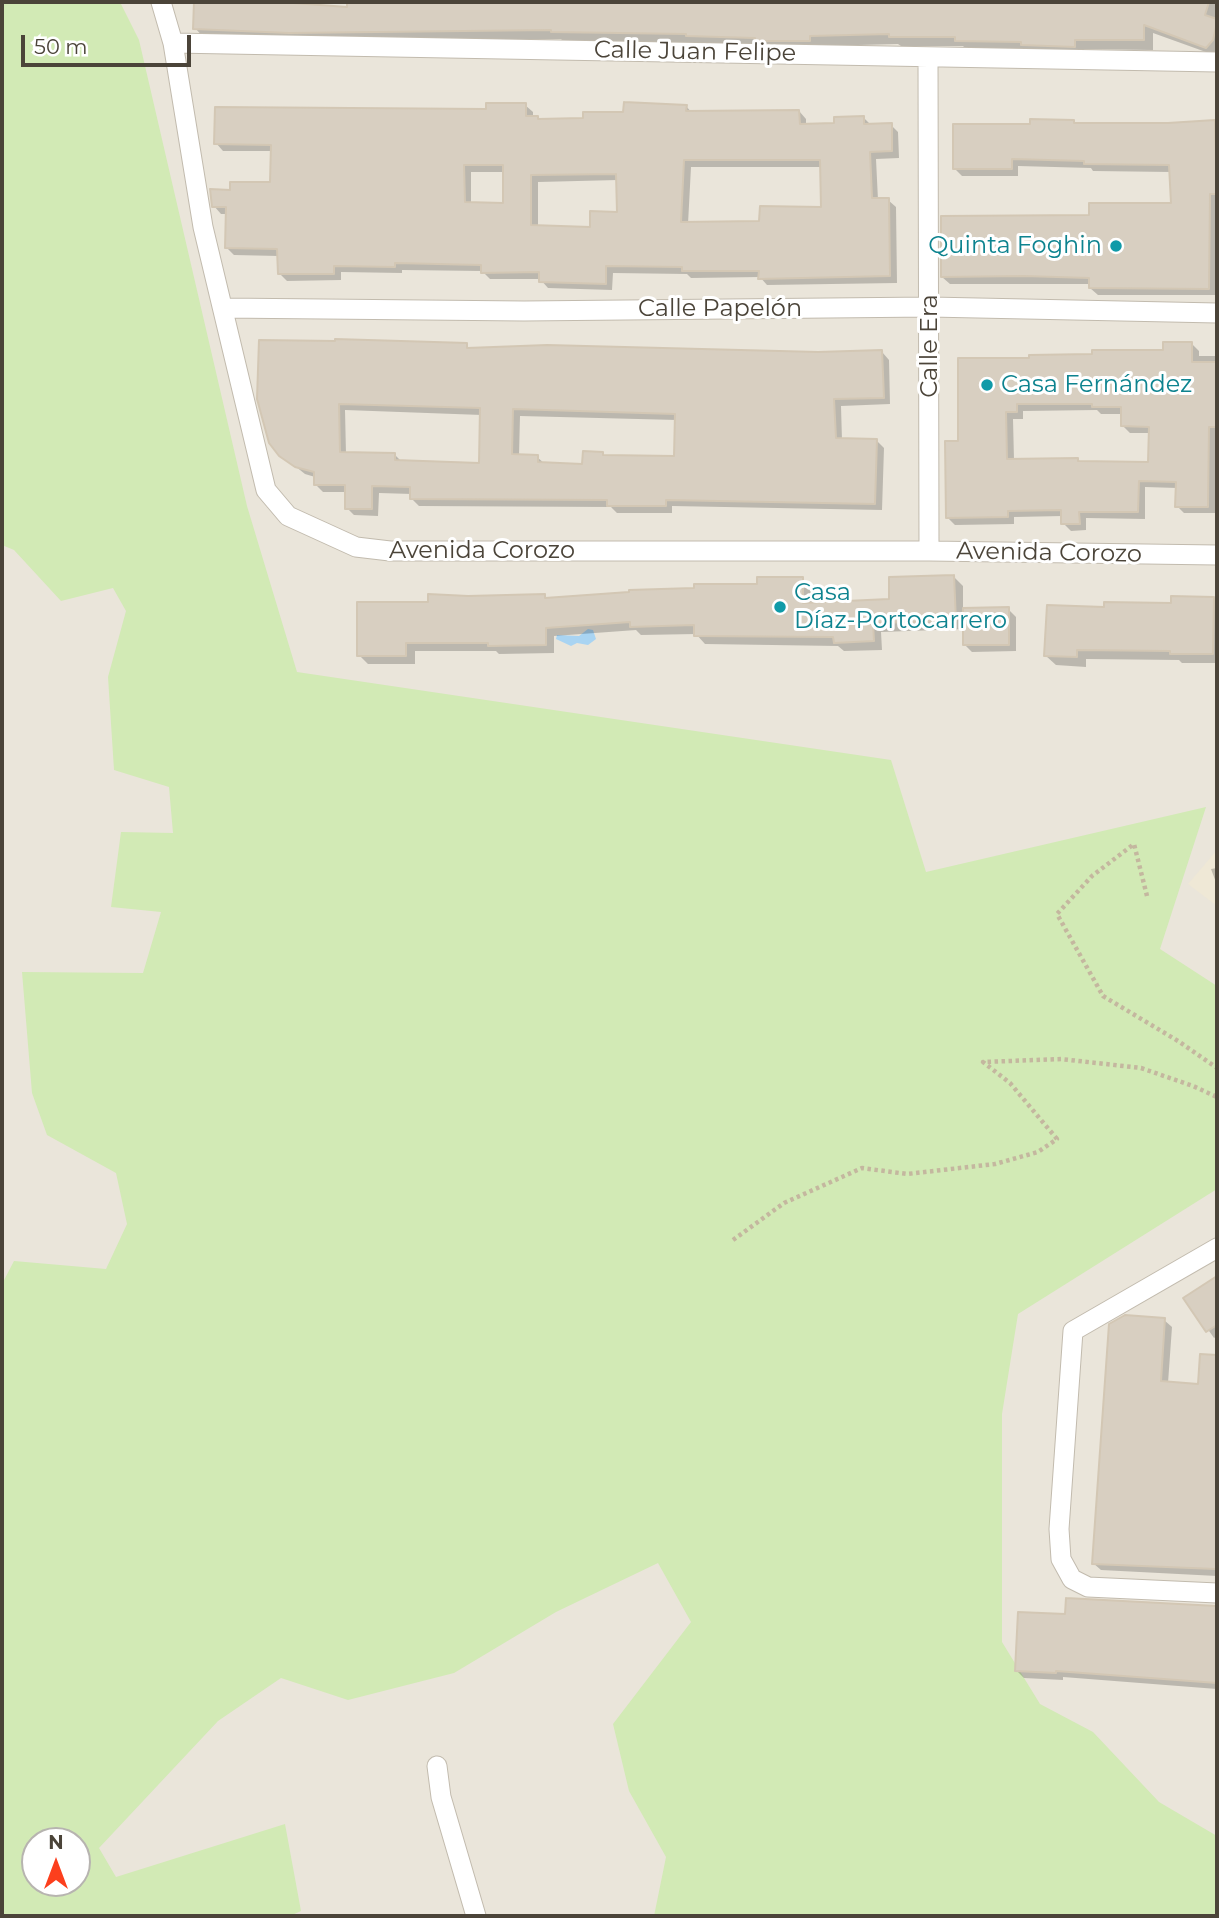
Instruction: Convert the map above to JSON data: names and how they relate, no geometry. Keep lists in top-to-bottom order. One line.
{"streets":{"street":["Calle Juan Felipe","Calle Papelón","Calle Era","Avenida Corozo"]},"crossings":[["Calle Juan Felipe","Calle Era"],["Calle Juan Felipe","Avenida Corozo"],["Calle Papelón","Calle Era"],["Calle Papelón","Avenida Corozo"],["Calle Era","Avenida Corozo"]],"places":["Quinta Foghin","Casa Fernández","Casa Díaz-Portocarrero"],"scale_bar":"50 m","north":"top"}
